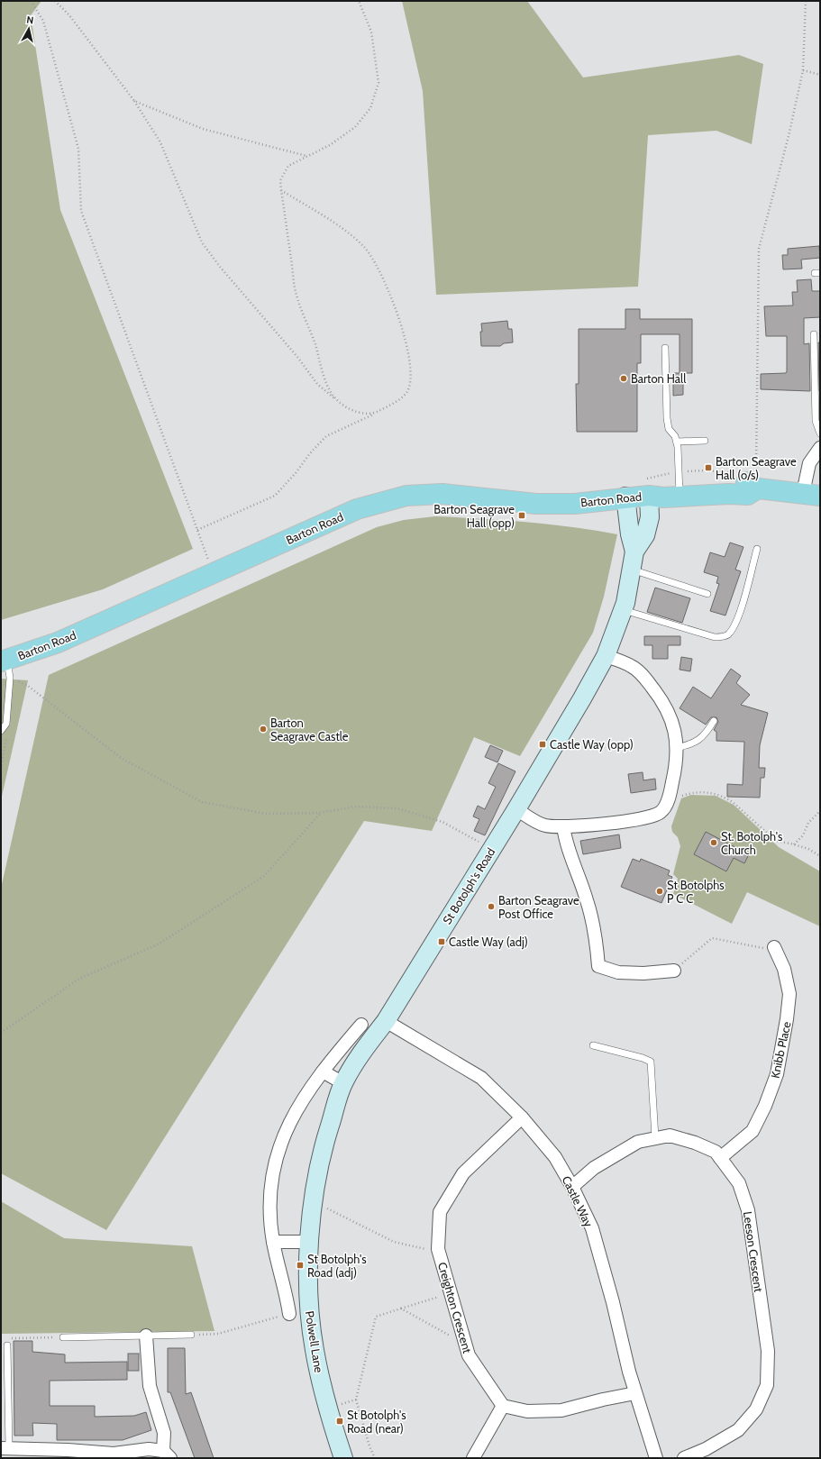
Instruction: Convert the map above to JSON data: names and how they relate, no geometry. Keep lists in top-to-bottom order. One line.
{"streets":{"main road":["Barton Road"],"street":["St Botolph's Road","Knibb Place","Castle Way","Leeson Crescent","Creighton Crescent","Polwell Lane"]},"crossings":[["Barton Road","St Botolph's Road"],["St Botolph's Road","Castle Way"],["St Botolph's Road","Polwell Lane"],["Knibb Place","Leeson Crescent"],["Castle Way","Leeson Crescent"],["Castle Way","Creighton Crescent"]],"places":{"other":["Barton Hall","Barton Seagrave Castle","St. Botolph's Church","St Botolphs P C C","Barton Seagrave Post Office"],"transit":["Barton Seagrave Hall (o/s)","Barton Seagrave Hall (opp)","Castle Way (opp)","Castle Way (adj)","St Botolph's Road (adj)","St Botolph's Road (near)"]},"north":"top"}
